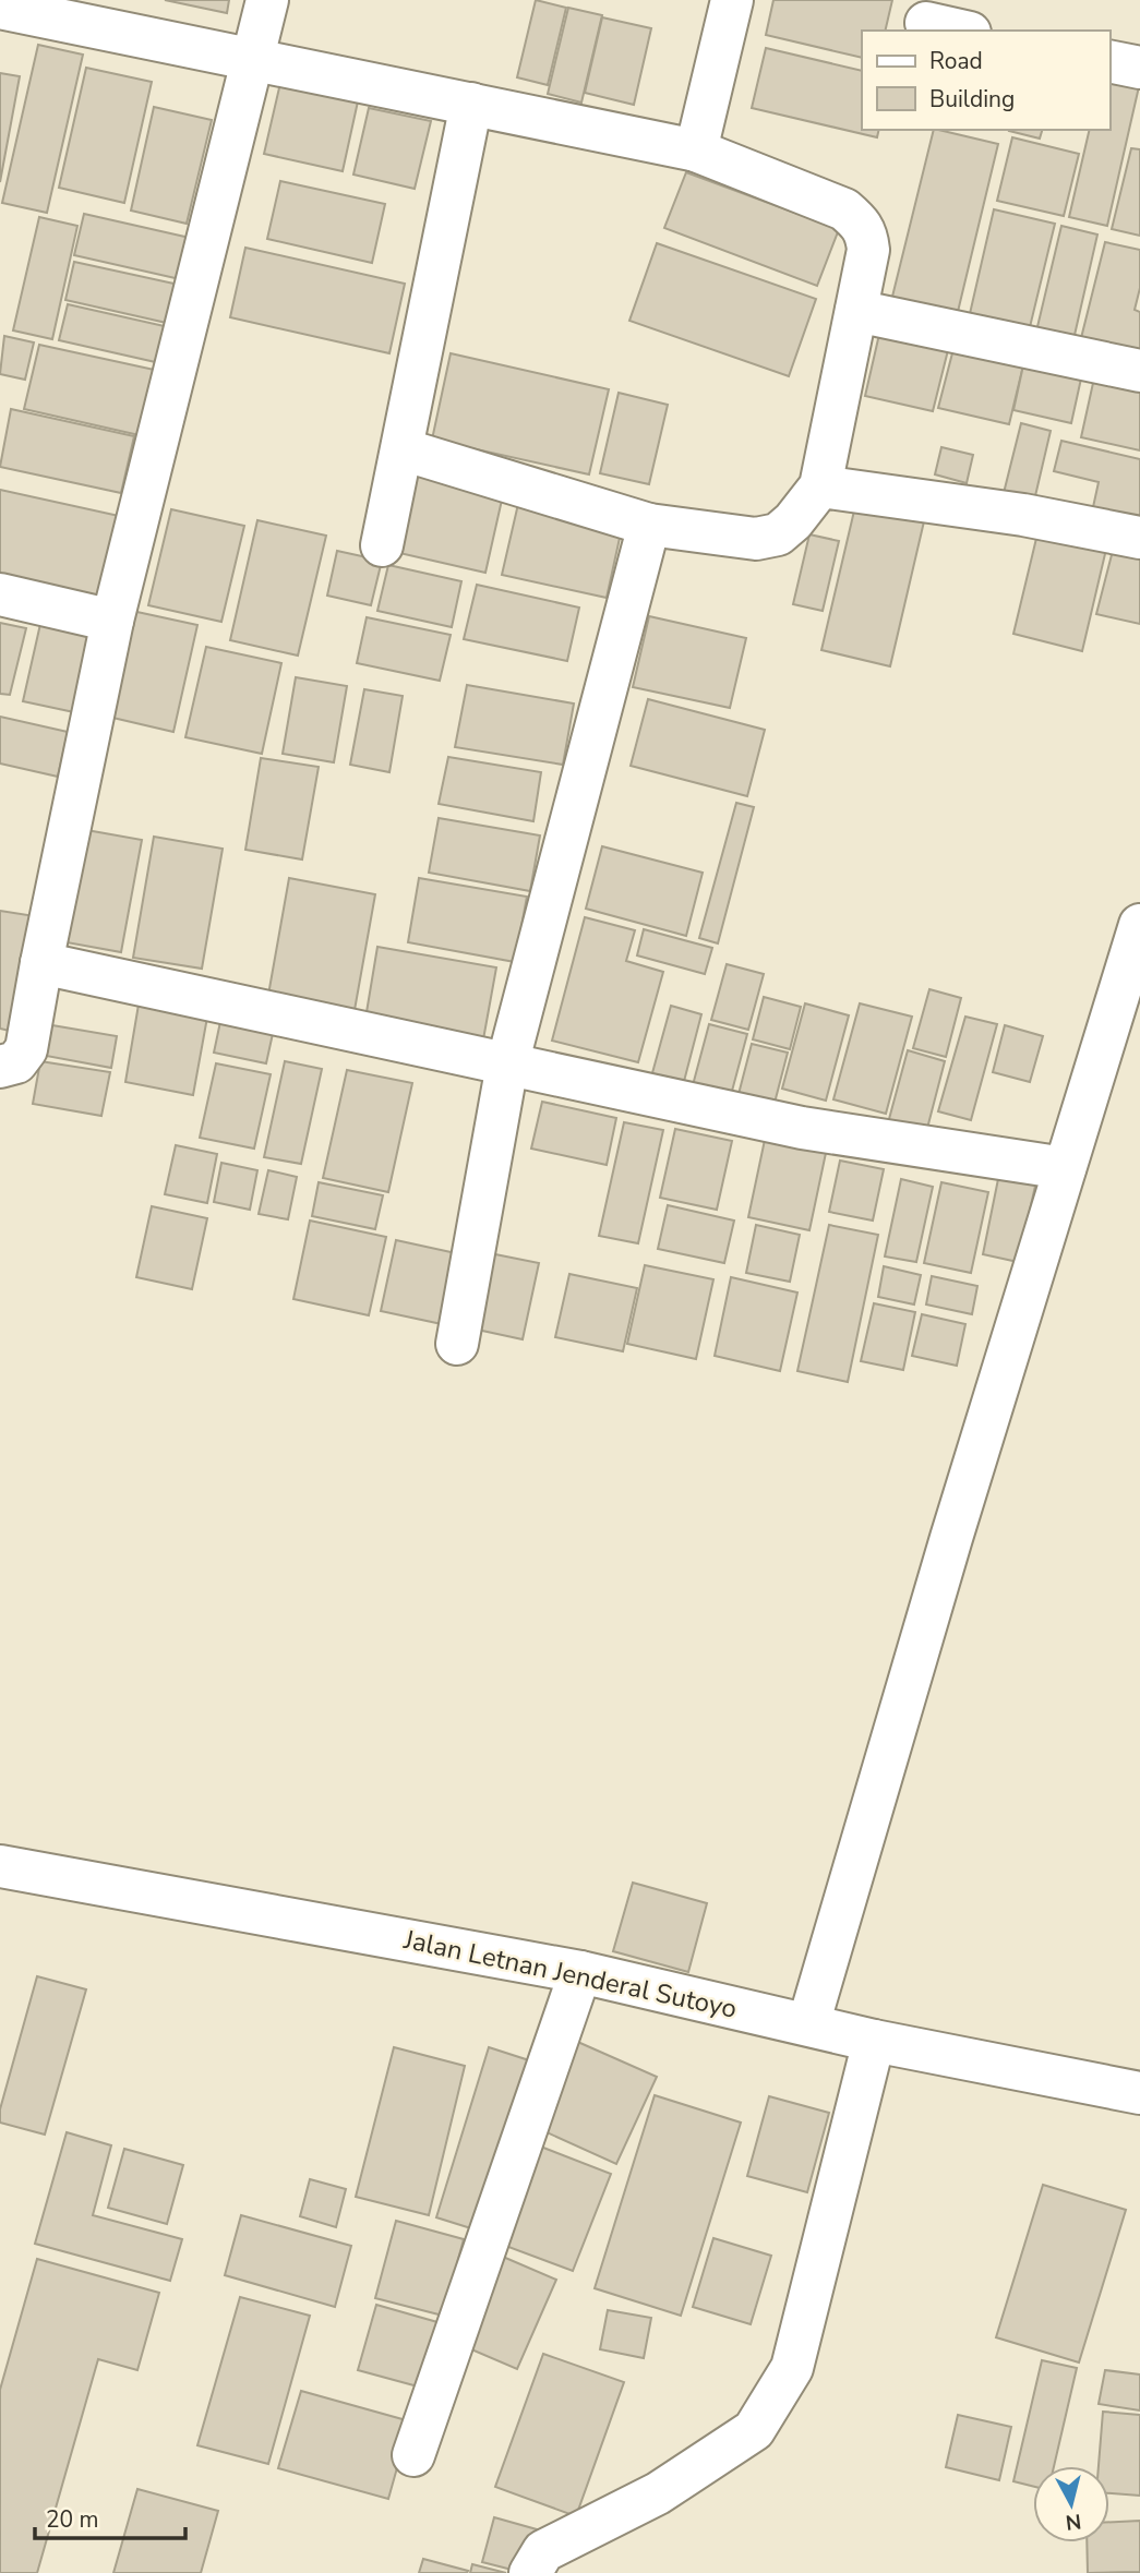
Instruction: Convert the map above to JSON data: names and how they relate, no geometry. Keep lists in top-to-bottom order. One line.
{"streets":{"street":["Jalan Letnan Jenderal Sutoyo"]},"legend":["Road","Building"],"scale_bar":"20 m","north":"bottom"}
